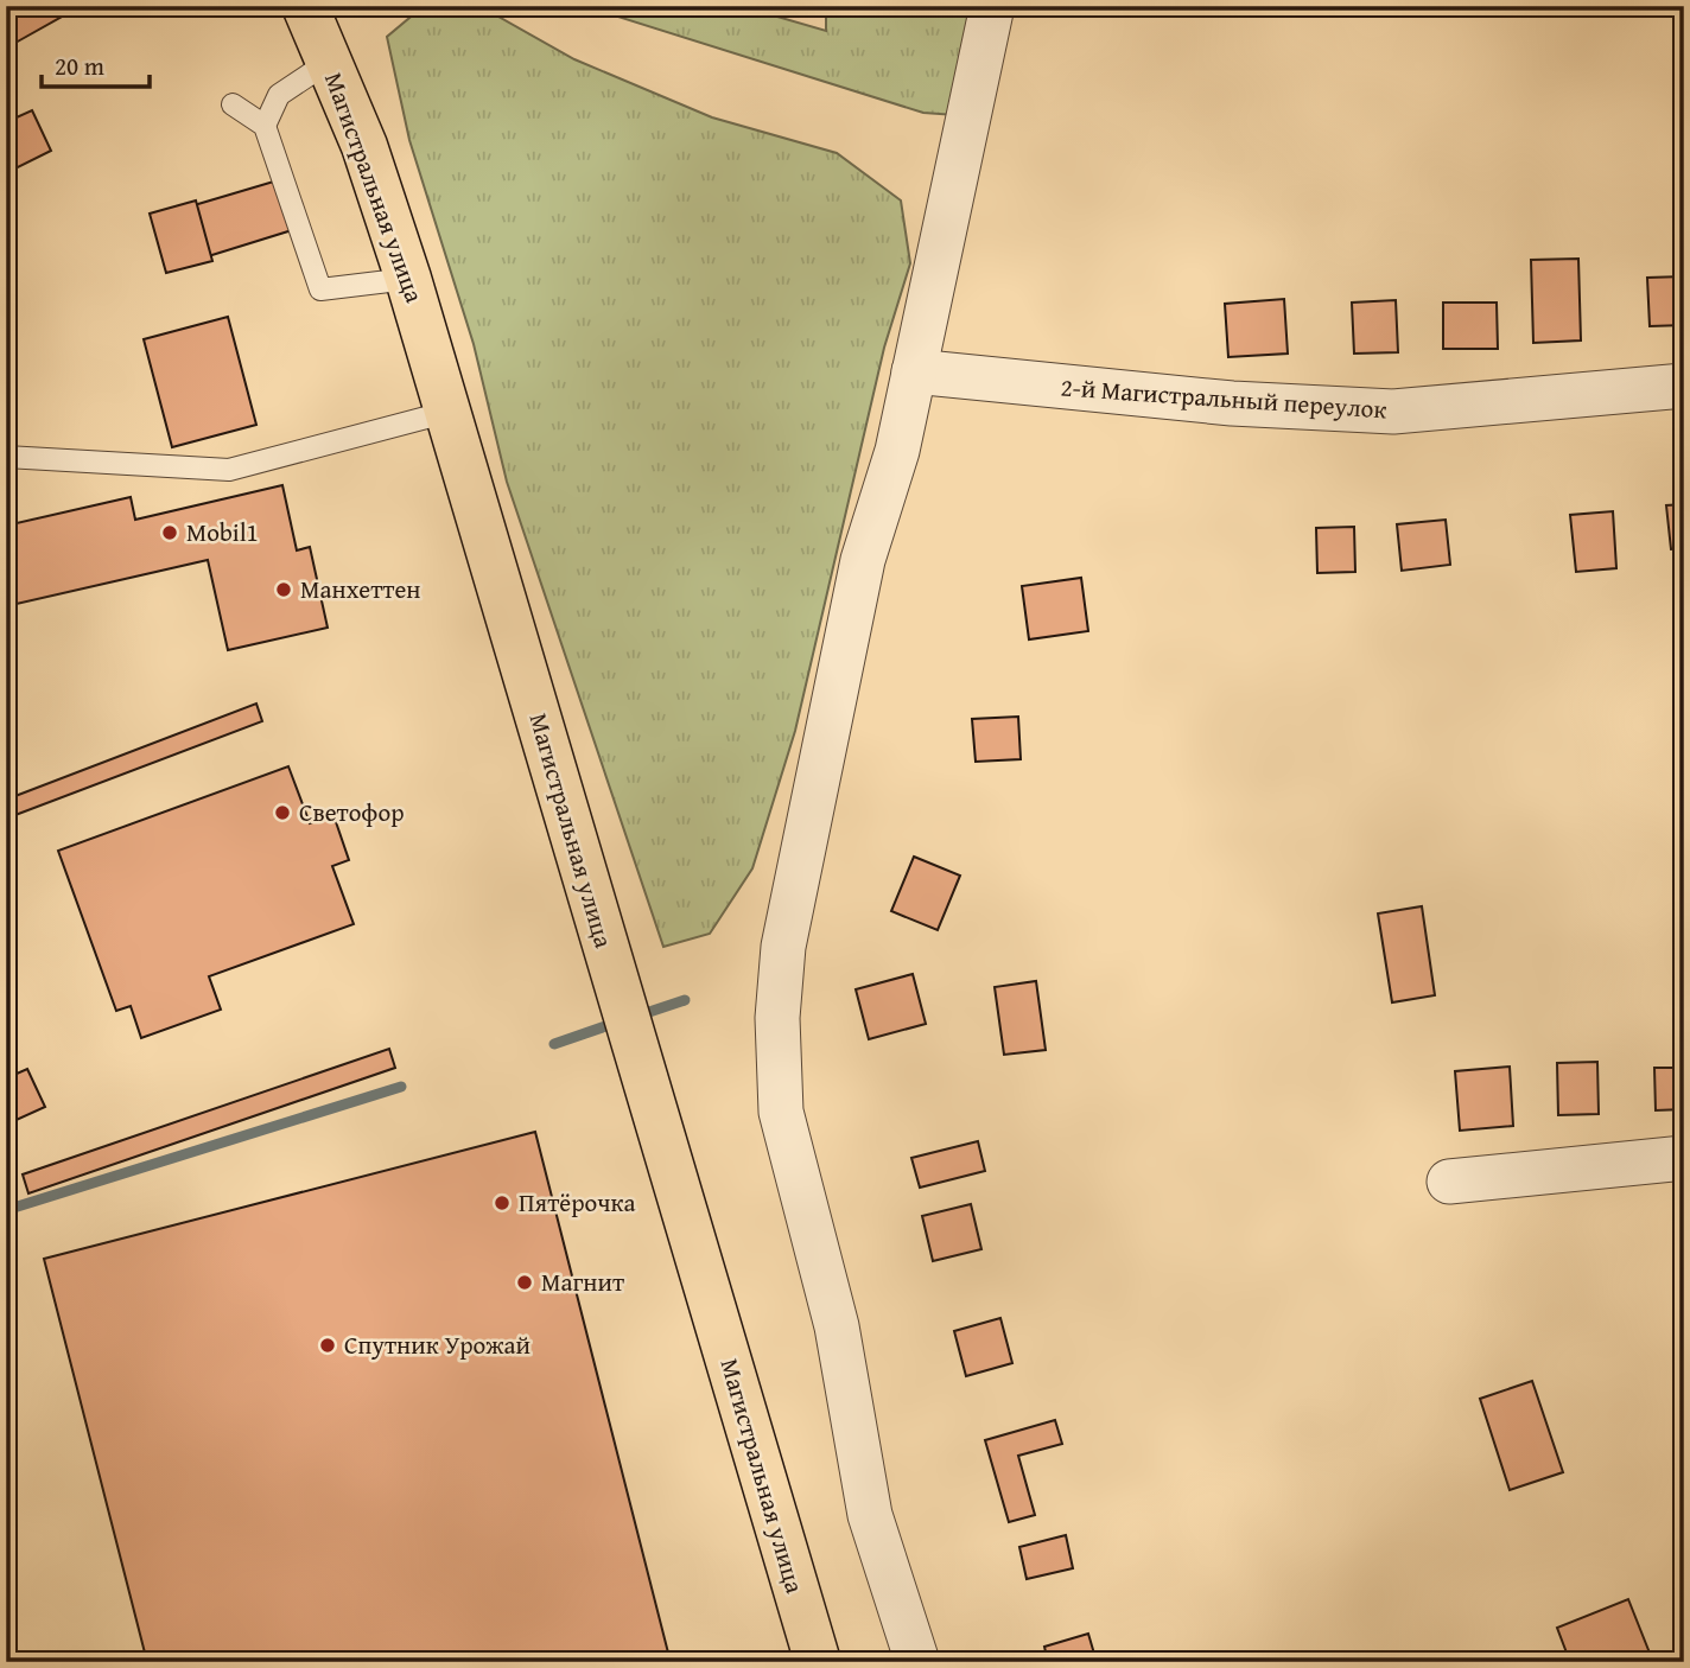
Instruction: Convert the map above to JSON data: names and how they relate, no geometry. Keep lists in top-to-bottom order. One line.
{"streets":{"main road":["Магистральная улица"],"street":["2-й Магистральный переулок"]},"places":["Mobil1","Манхеттен","Светофор","Пятёрочка","Магнит","Спутник Урожай"],"scale_bar":"20 m"}
